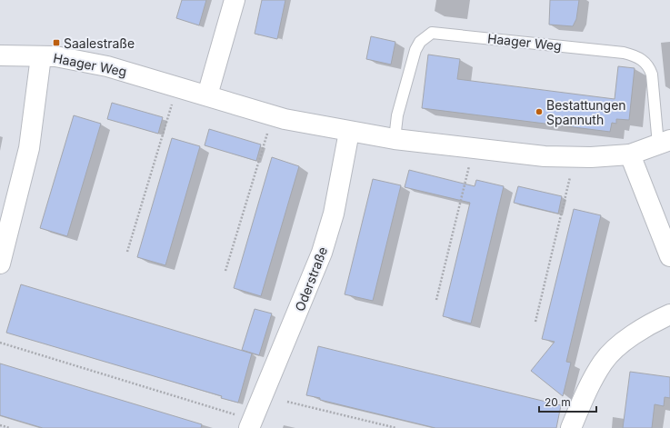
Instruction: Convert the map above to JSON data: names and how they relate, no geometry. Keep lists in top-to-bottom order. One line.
{"streets":{"street":["Haager Weg","Oderstraße"]},"crossings":[["Haager Weg","Oderstraße"]],"places":{"transit":["Saalestraße"],"other":["Bestattungen Spannuth"]},"scale_bar":"20 m"}
